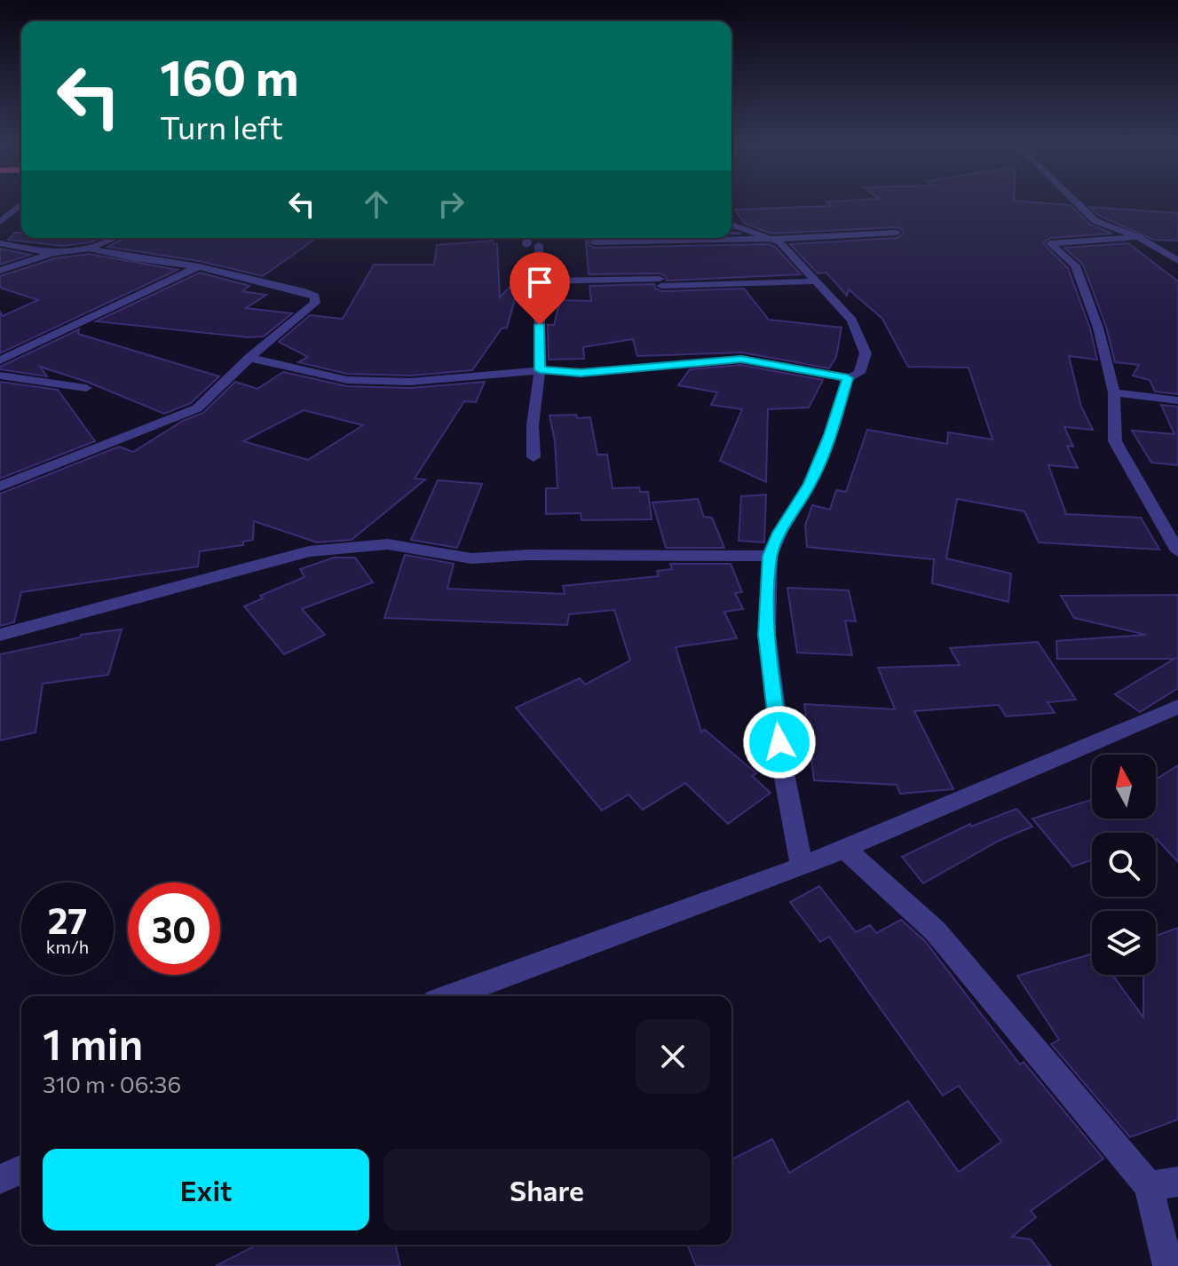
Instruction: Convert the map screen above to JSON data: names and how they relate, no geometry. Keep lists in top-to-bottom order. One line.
{"north":"top","page":{"turn":["160 m","Turn left"],"speed":"27 km/h","limit":"30","heading":["1 min","310 m · 06:36"],"buttons":["Exit","Share"]}}
